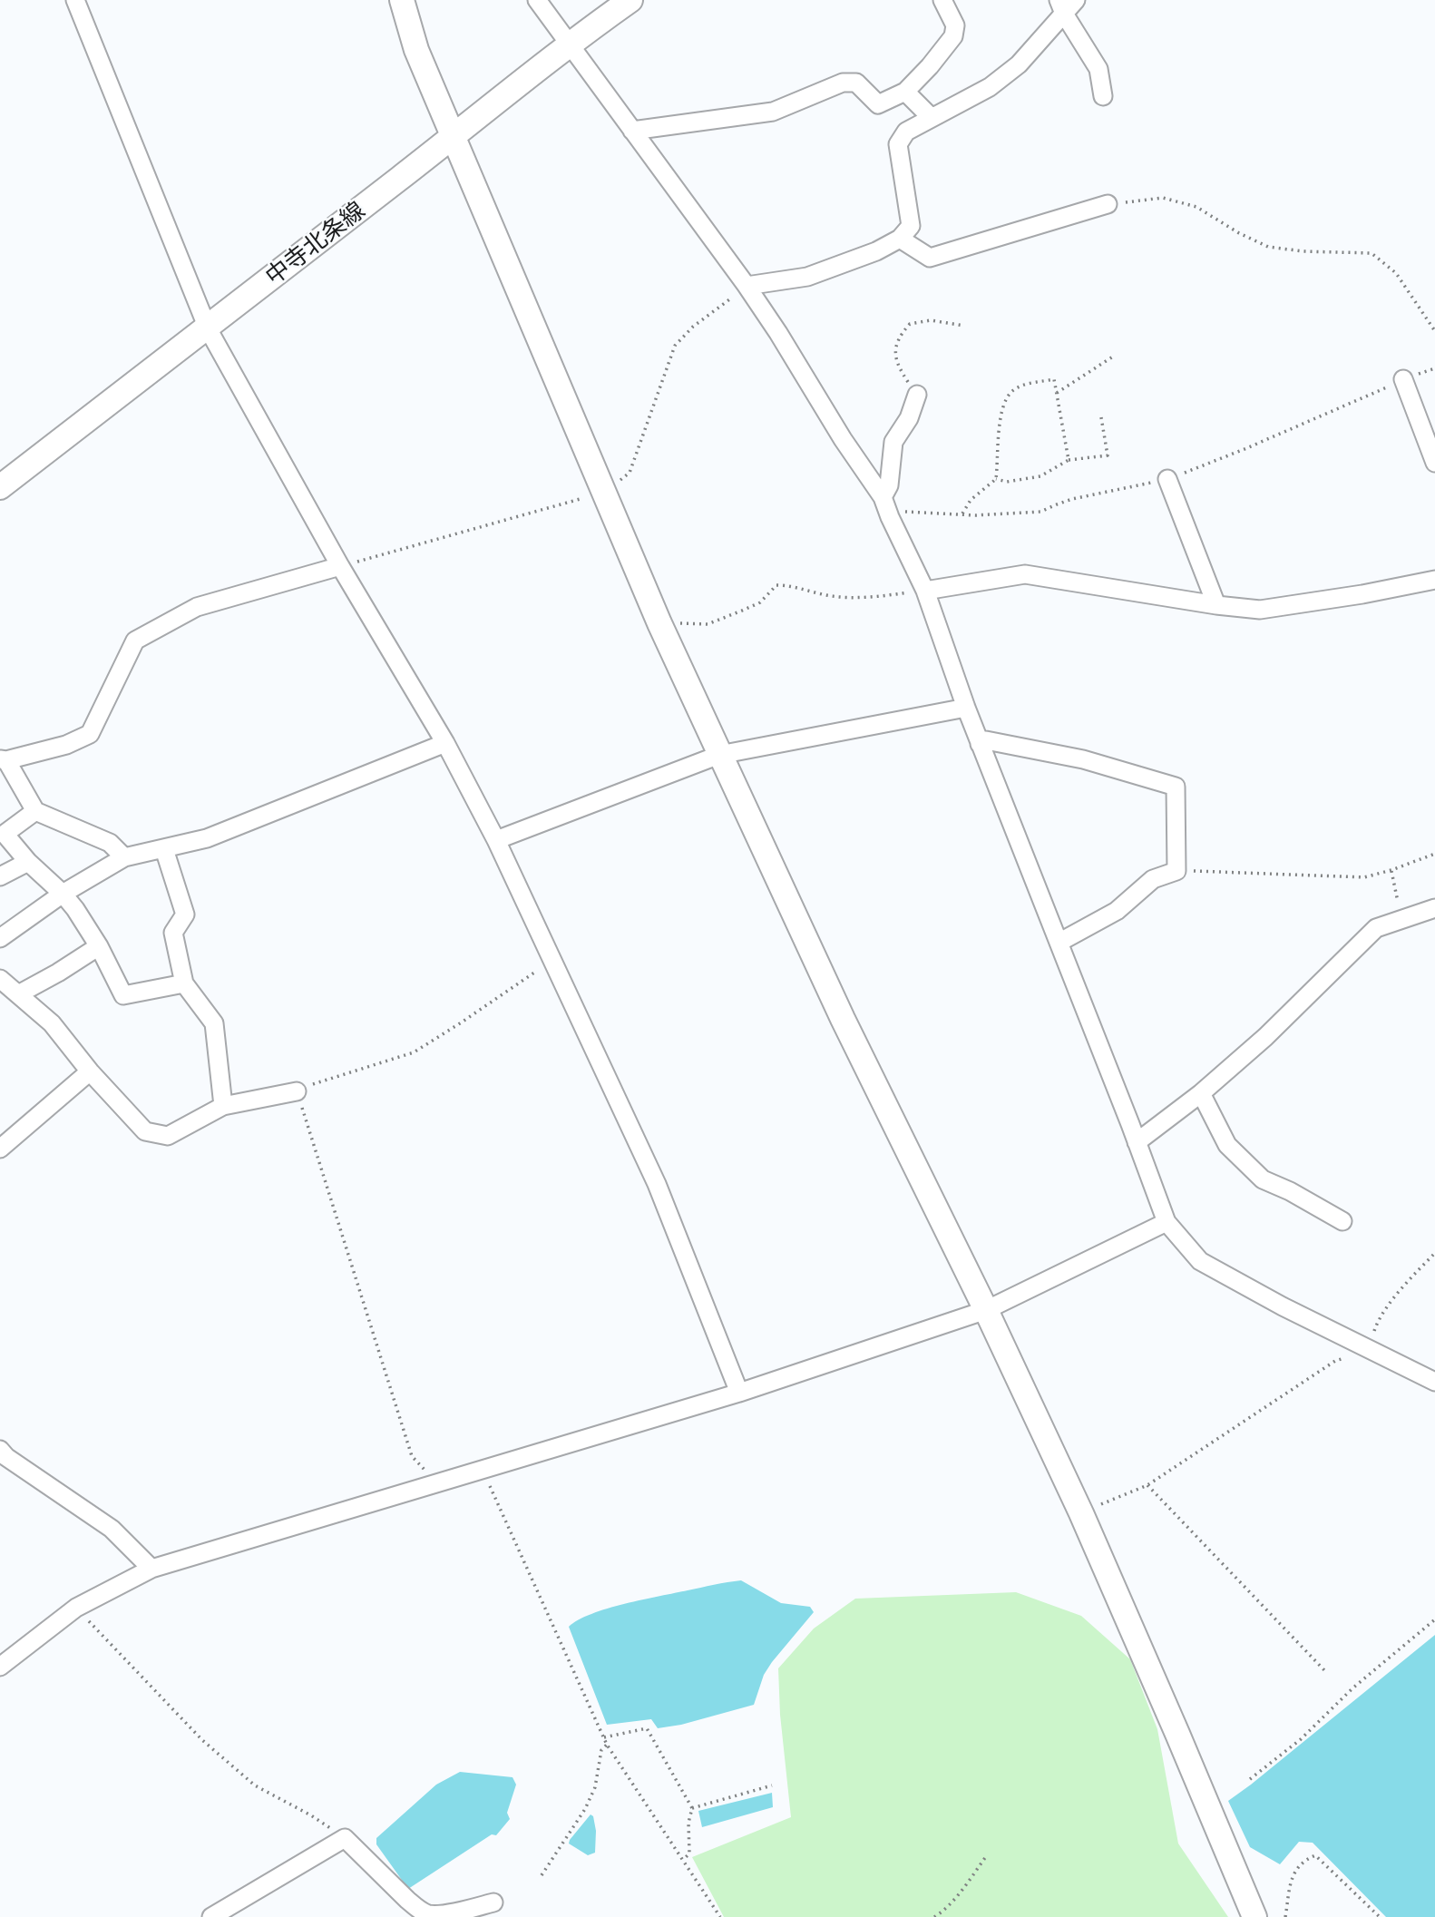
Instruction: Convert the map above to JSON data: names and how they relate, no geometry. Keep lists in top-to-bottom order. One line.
{"streets":{"street":["中寺北条線"]}}
